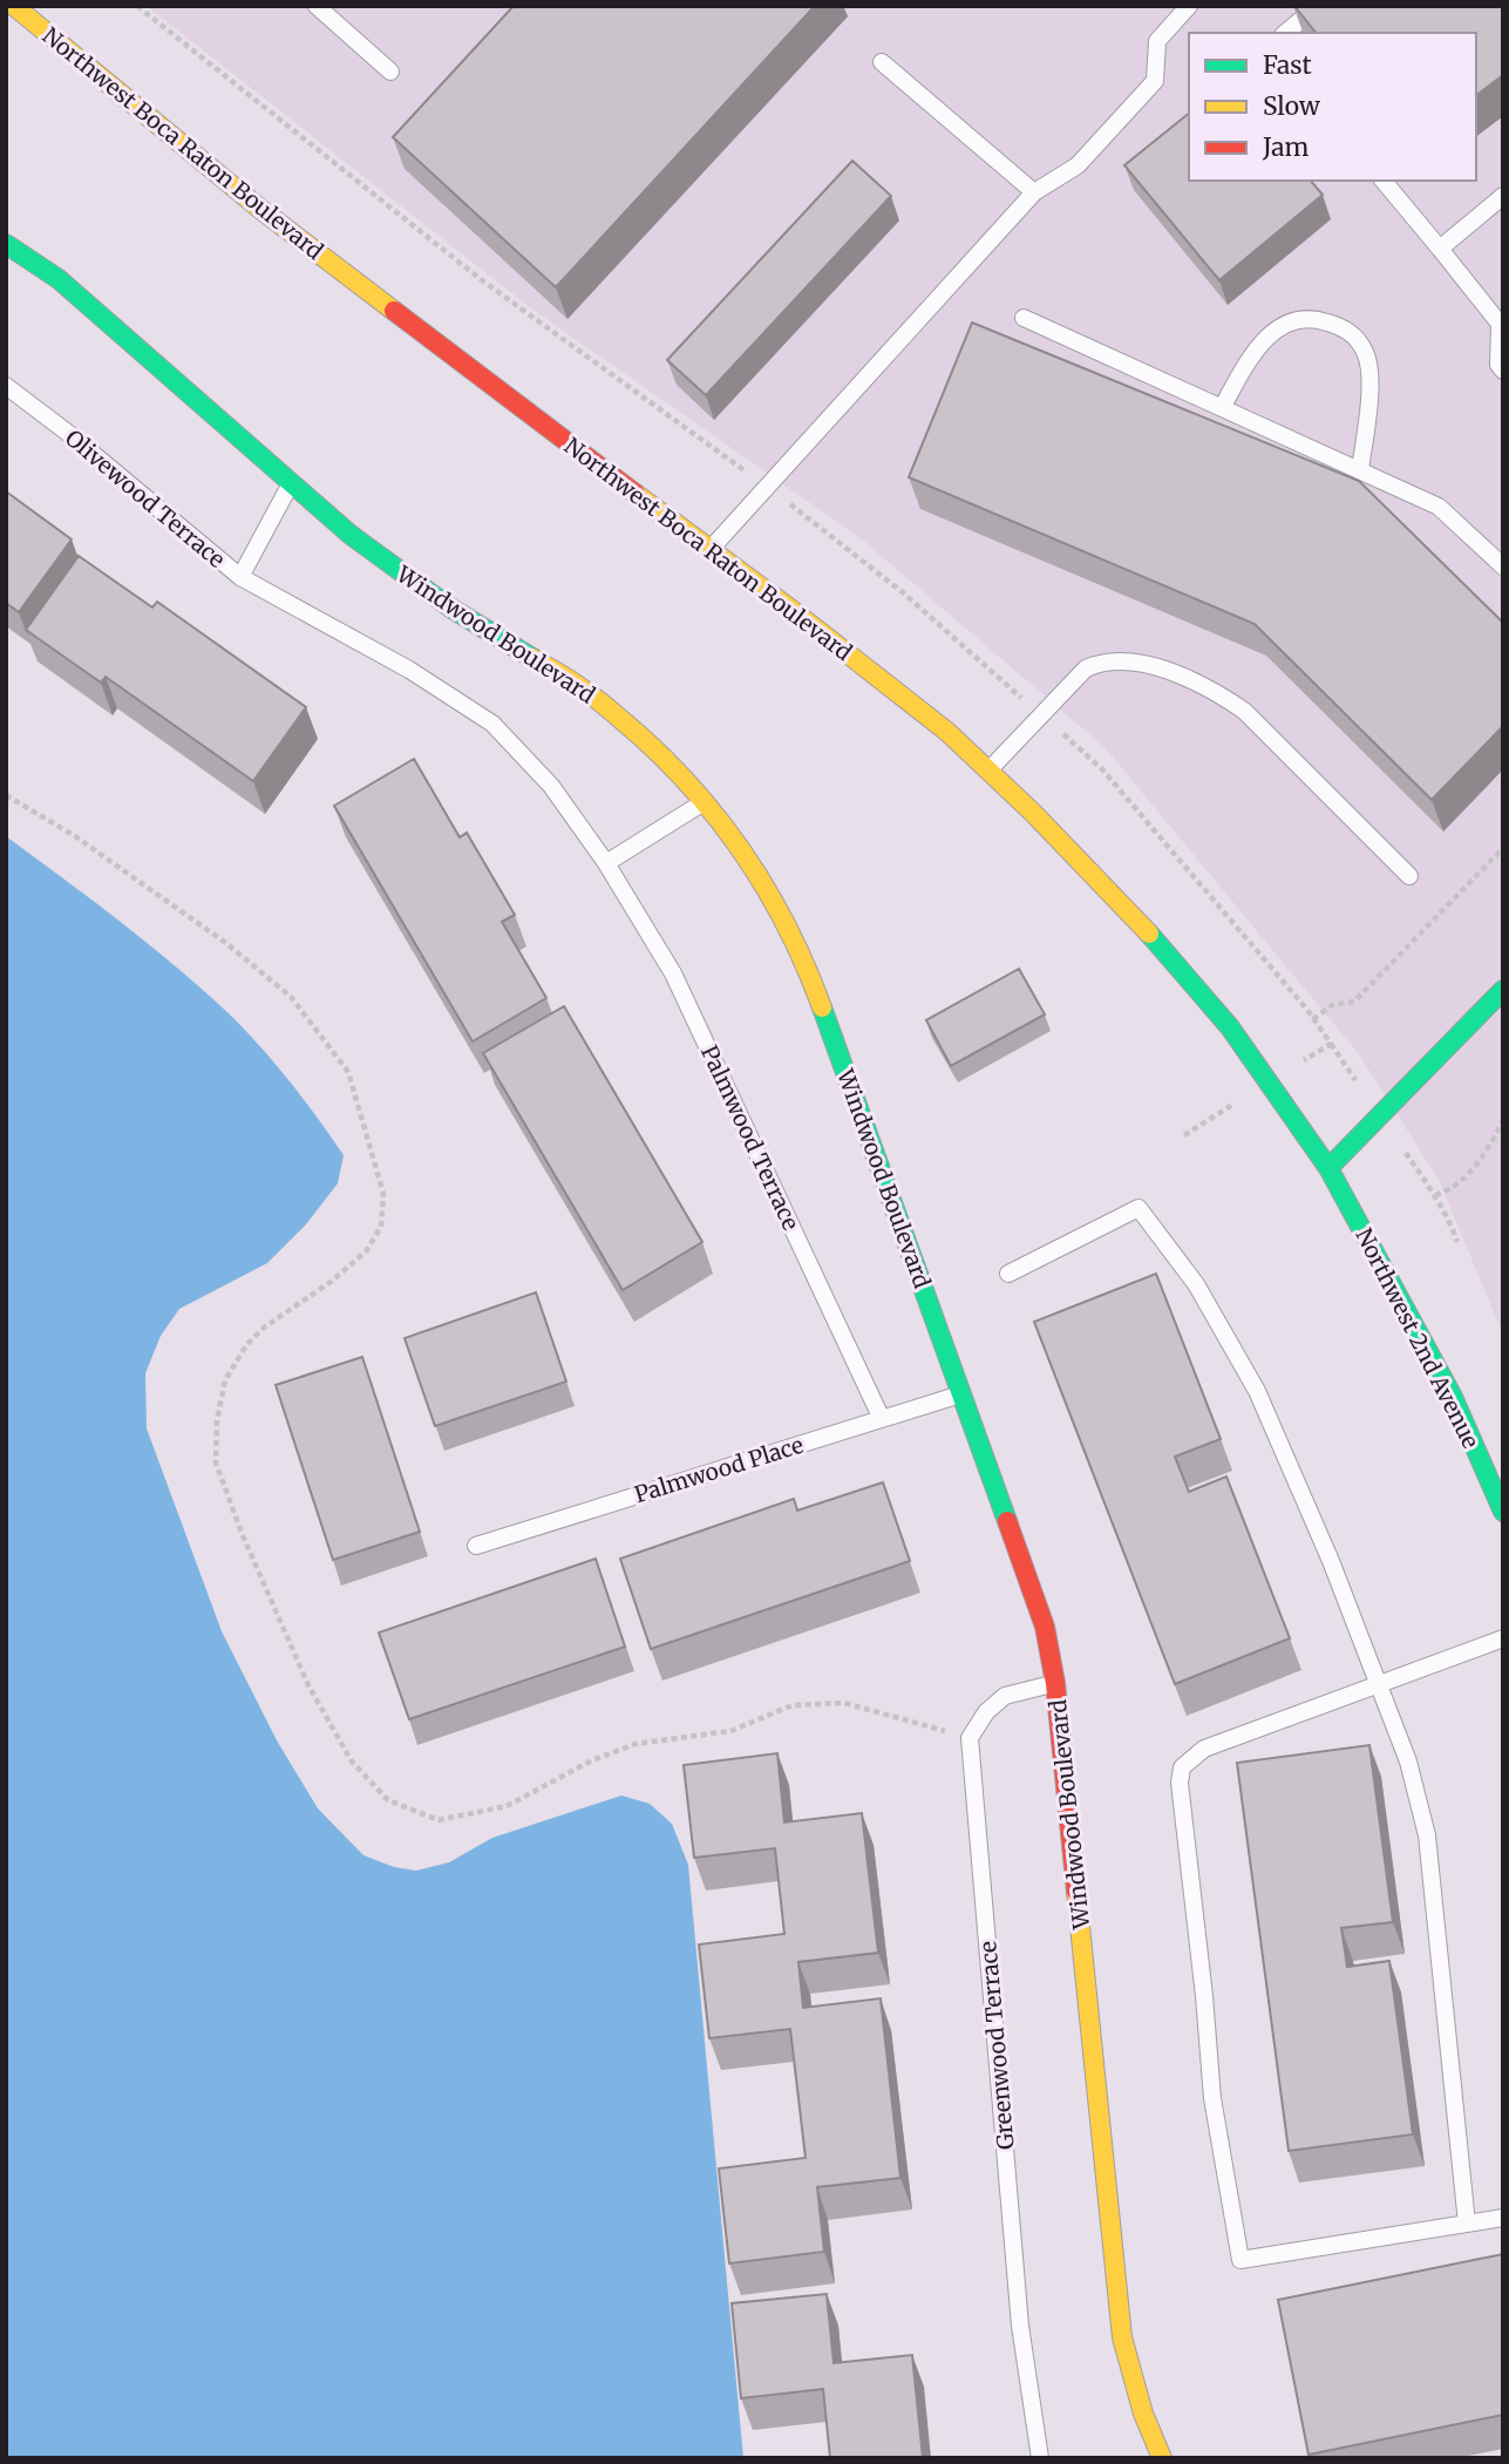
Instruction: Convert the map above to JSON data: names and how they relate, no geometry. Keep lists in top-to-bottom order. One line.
{"streets":{"street":["Northwest Boca Raton Boulevard","Windwood Boulevard","Northwest 2nd Avenue"],"lane":["Olivewood Terrace","Palmwood Terrace","Palmwood Place","Greenwood Terrace"]},"crossings":[["Northwest Boca Raton Boulevard","Northwest 2nd Avenue"],["Olivewood Terrace","Windwood Boulevard"],["Olivewood Terrace","Palmwood Terrace"],["Windwood Boulevard","Palmwood Place"],["Palmwood Terrace","Palmwood Place"]],"legend":["Fast","Slow","Jam"]}
